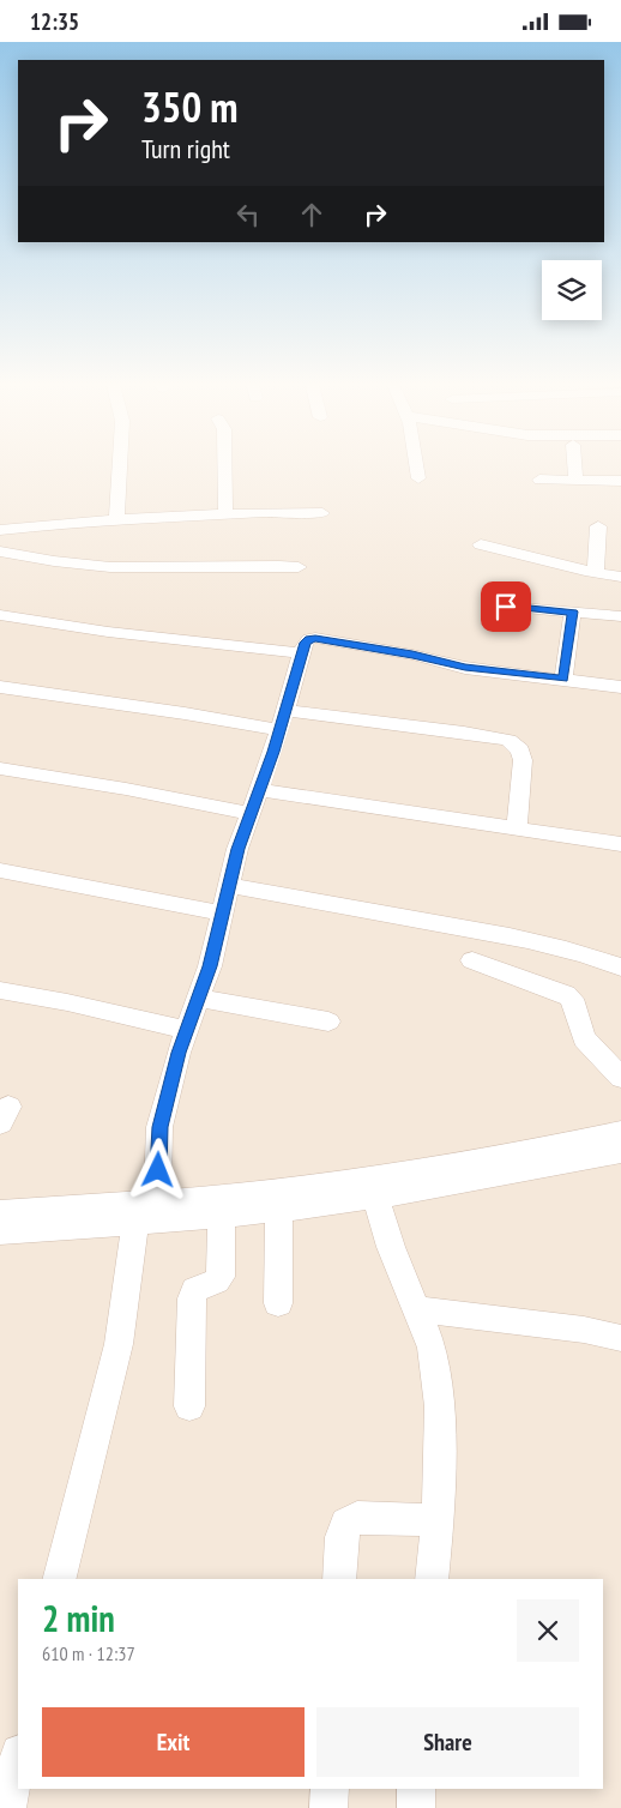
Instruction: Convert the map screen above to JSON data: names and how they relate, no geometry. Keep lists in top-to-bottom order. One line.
{"page":{"status":"12:35","turn":["350 m","Turn right"],"heading":["2 min","610 m · 12:37"],"buttons":["Exit","Share"]}}
